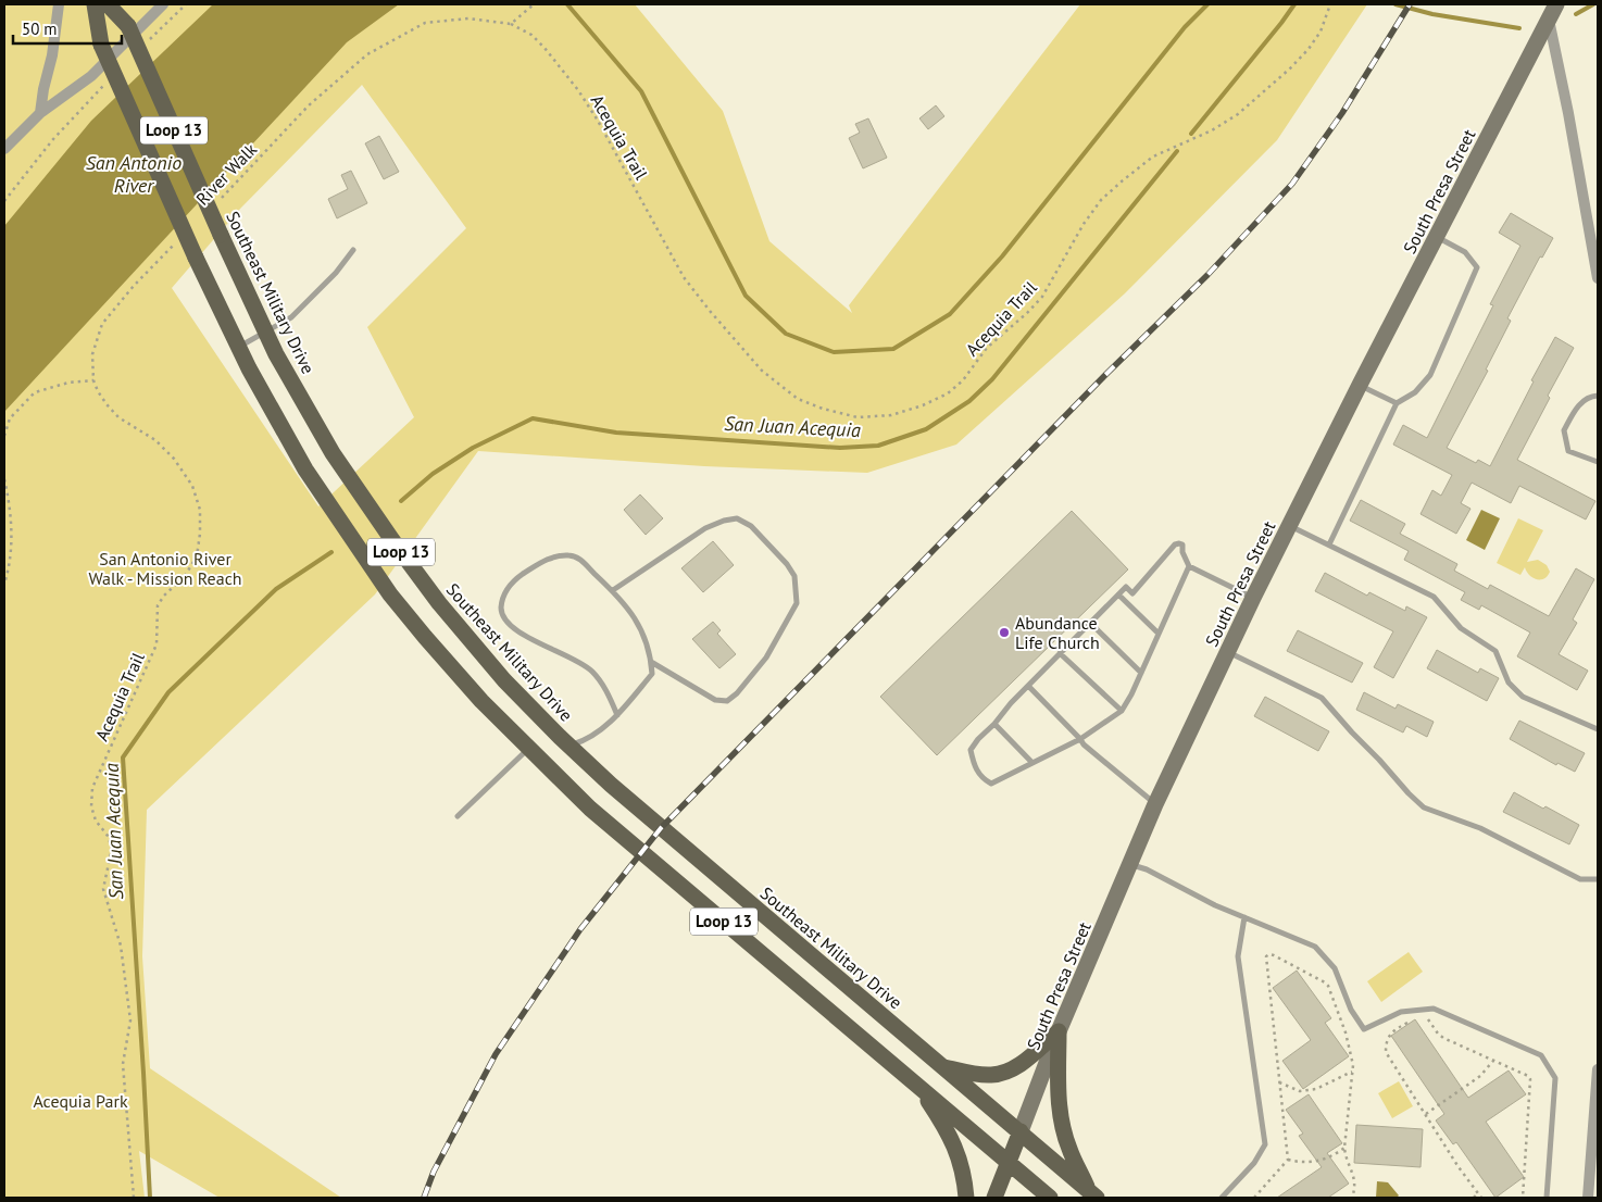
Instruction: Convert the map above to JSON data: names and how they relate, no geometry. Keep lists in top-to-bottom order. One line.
{"streets":{"main road":["Loop 13","South Presa Street","Southeast Military Drive"],"path":["Acequia Trail","River Walk"]},"crossings":[["Loop 13","South Presa Street"],["Acequia Trail","River Walk"],["South Presa Street","Southeast Military Drive"]],"water":["San Antonio River","San Juan Acequia"],"parks":["San Antonio River Walk - Mission Reach","Acequia Park"],"places":["Abundance Life Church"],"scale_bar":"50 m"}
